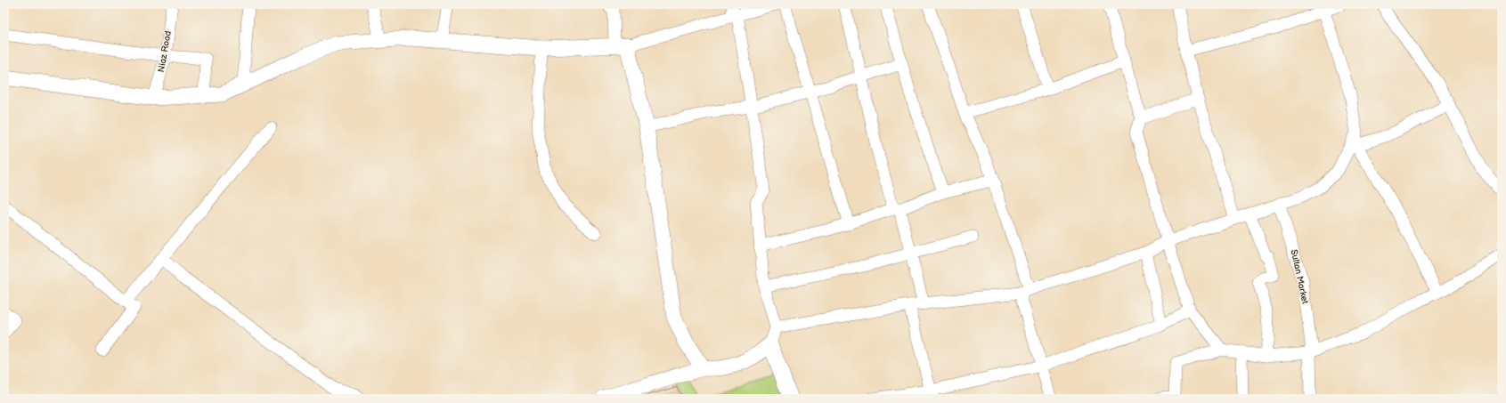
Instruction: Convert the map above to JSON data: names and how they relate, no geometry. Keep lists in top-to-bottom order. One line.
{"streets":{"street":["Niaz Road","Sultan Market"]}}
